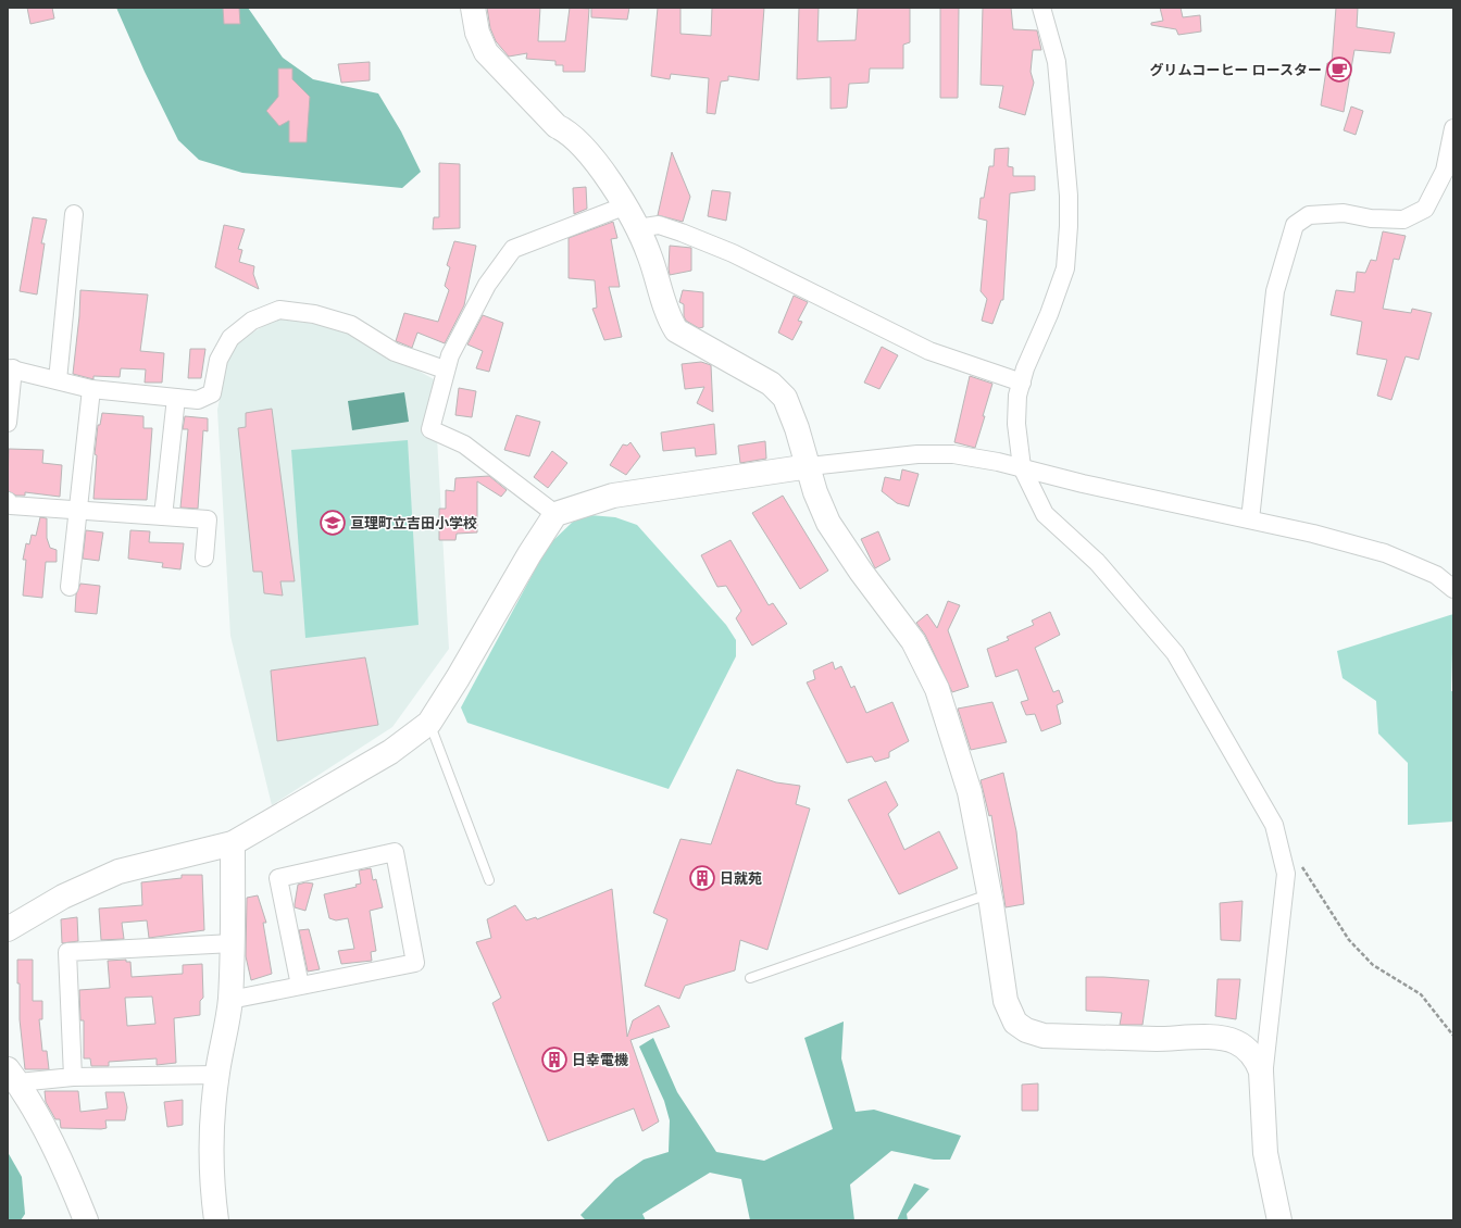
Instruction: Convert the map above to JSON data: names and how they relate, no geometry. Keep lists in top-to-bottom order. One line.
{"places":{"cafe":["グリムコーヒー ロースター"],"school or university":["亘理町立吉田小学校"],"building":["日就苑","日幸電機"]}}
